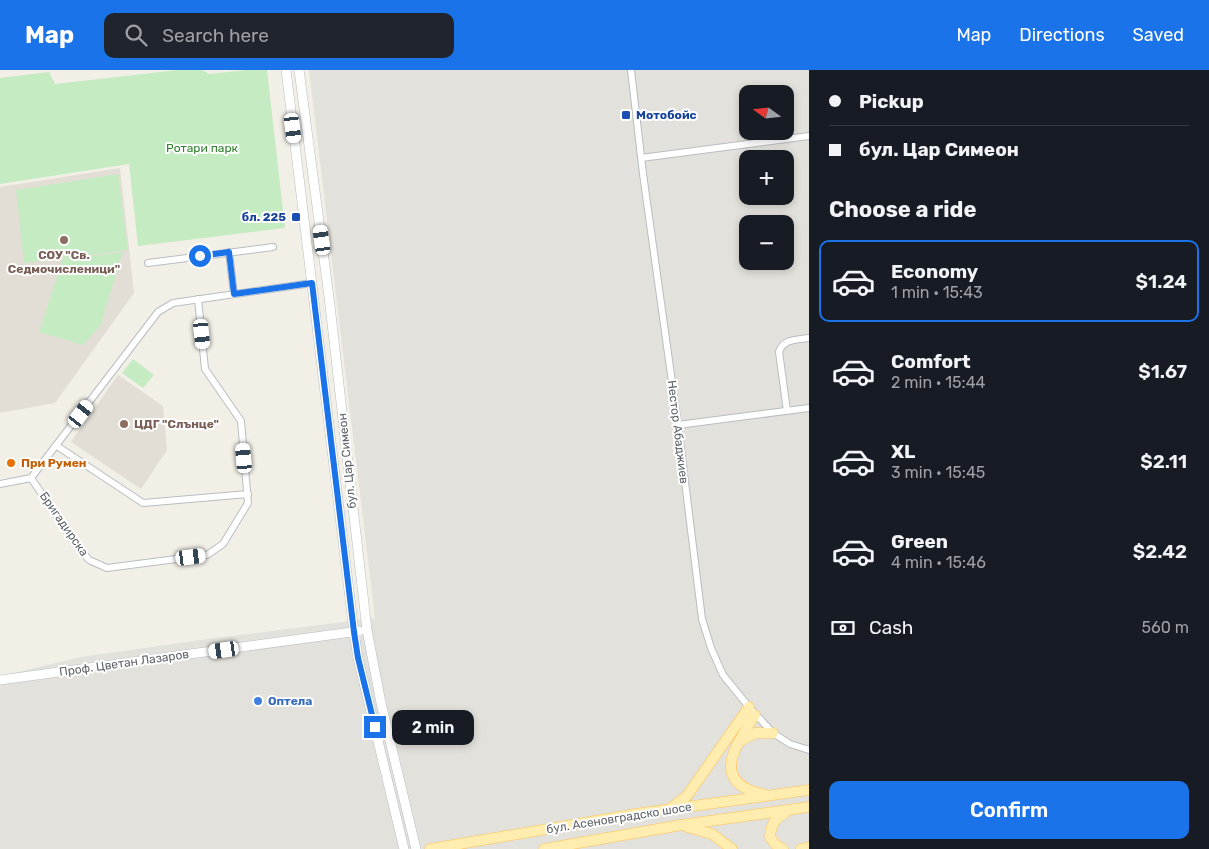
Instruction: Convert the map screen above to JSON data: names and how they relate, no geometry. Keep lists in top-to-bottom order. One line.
{"streets":{"main road":["бул. Цар Симеон","Проф. Цветан Лазаров","бул. Асеновградско шосе"],"street":["Нестор Абаджиев","Бригадирска"]},"crossings":[["бул. Цар Симеон","Проф. Цветан Лазаров"]],"parks":["Ротари парк"],"places":{"transit":["Мотобойс","бл. 225"],"other":["СОУ \"Св. Седмочисленици\"","ЦДГ \"Слънце\"","При Румен","Оптела"]},"north":"left","page":{"header":"Map","search":"Search here","nav":["Map","Directions","Saved"],"banner":["Pickup","бул. Цар Симеон"],"map_buttons":["+","−"],"heading":"Choose a ride","list":[{"name":"Economy","note":"1 min · 15:43","value":"$1.24"},{"name":"Comfort","note":"2 min · 15:44","value":"$1.67"},{"name":"XL","note":"3 min · 15:45","value":"$2.11"},{"name":"Green","note":"4 min · 15:46","value":"$2.42"}],"pay":["Cash","560 m"],"bubble":"2 min","buttons":"Confirm"}}
